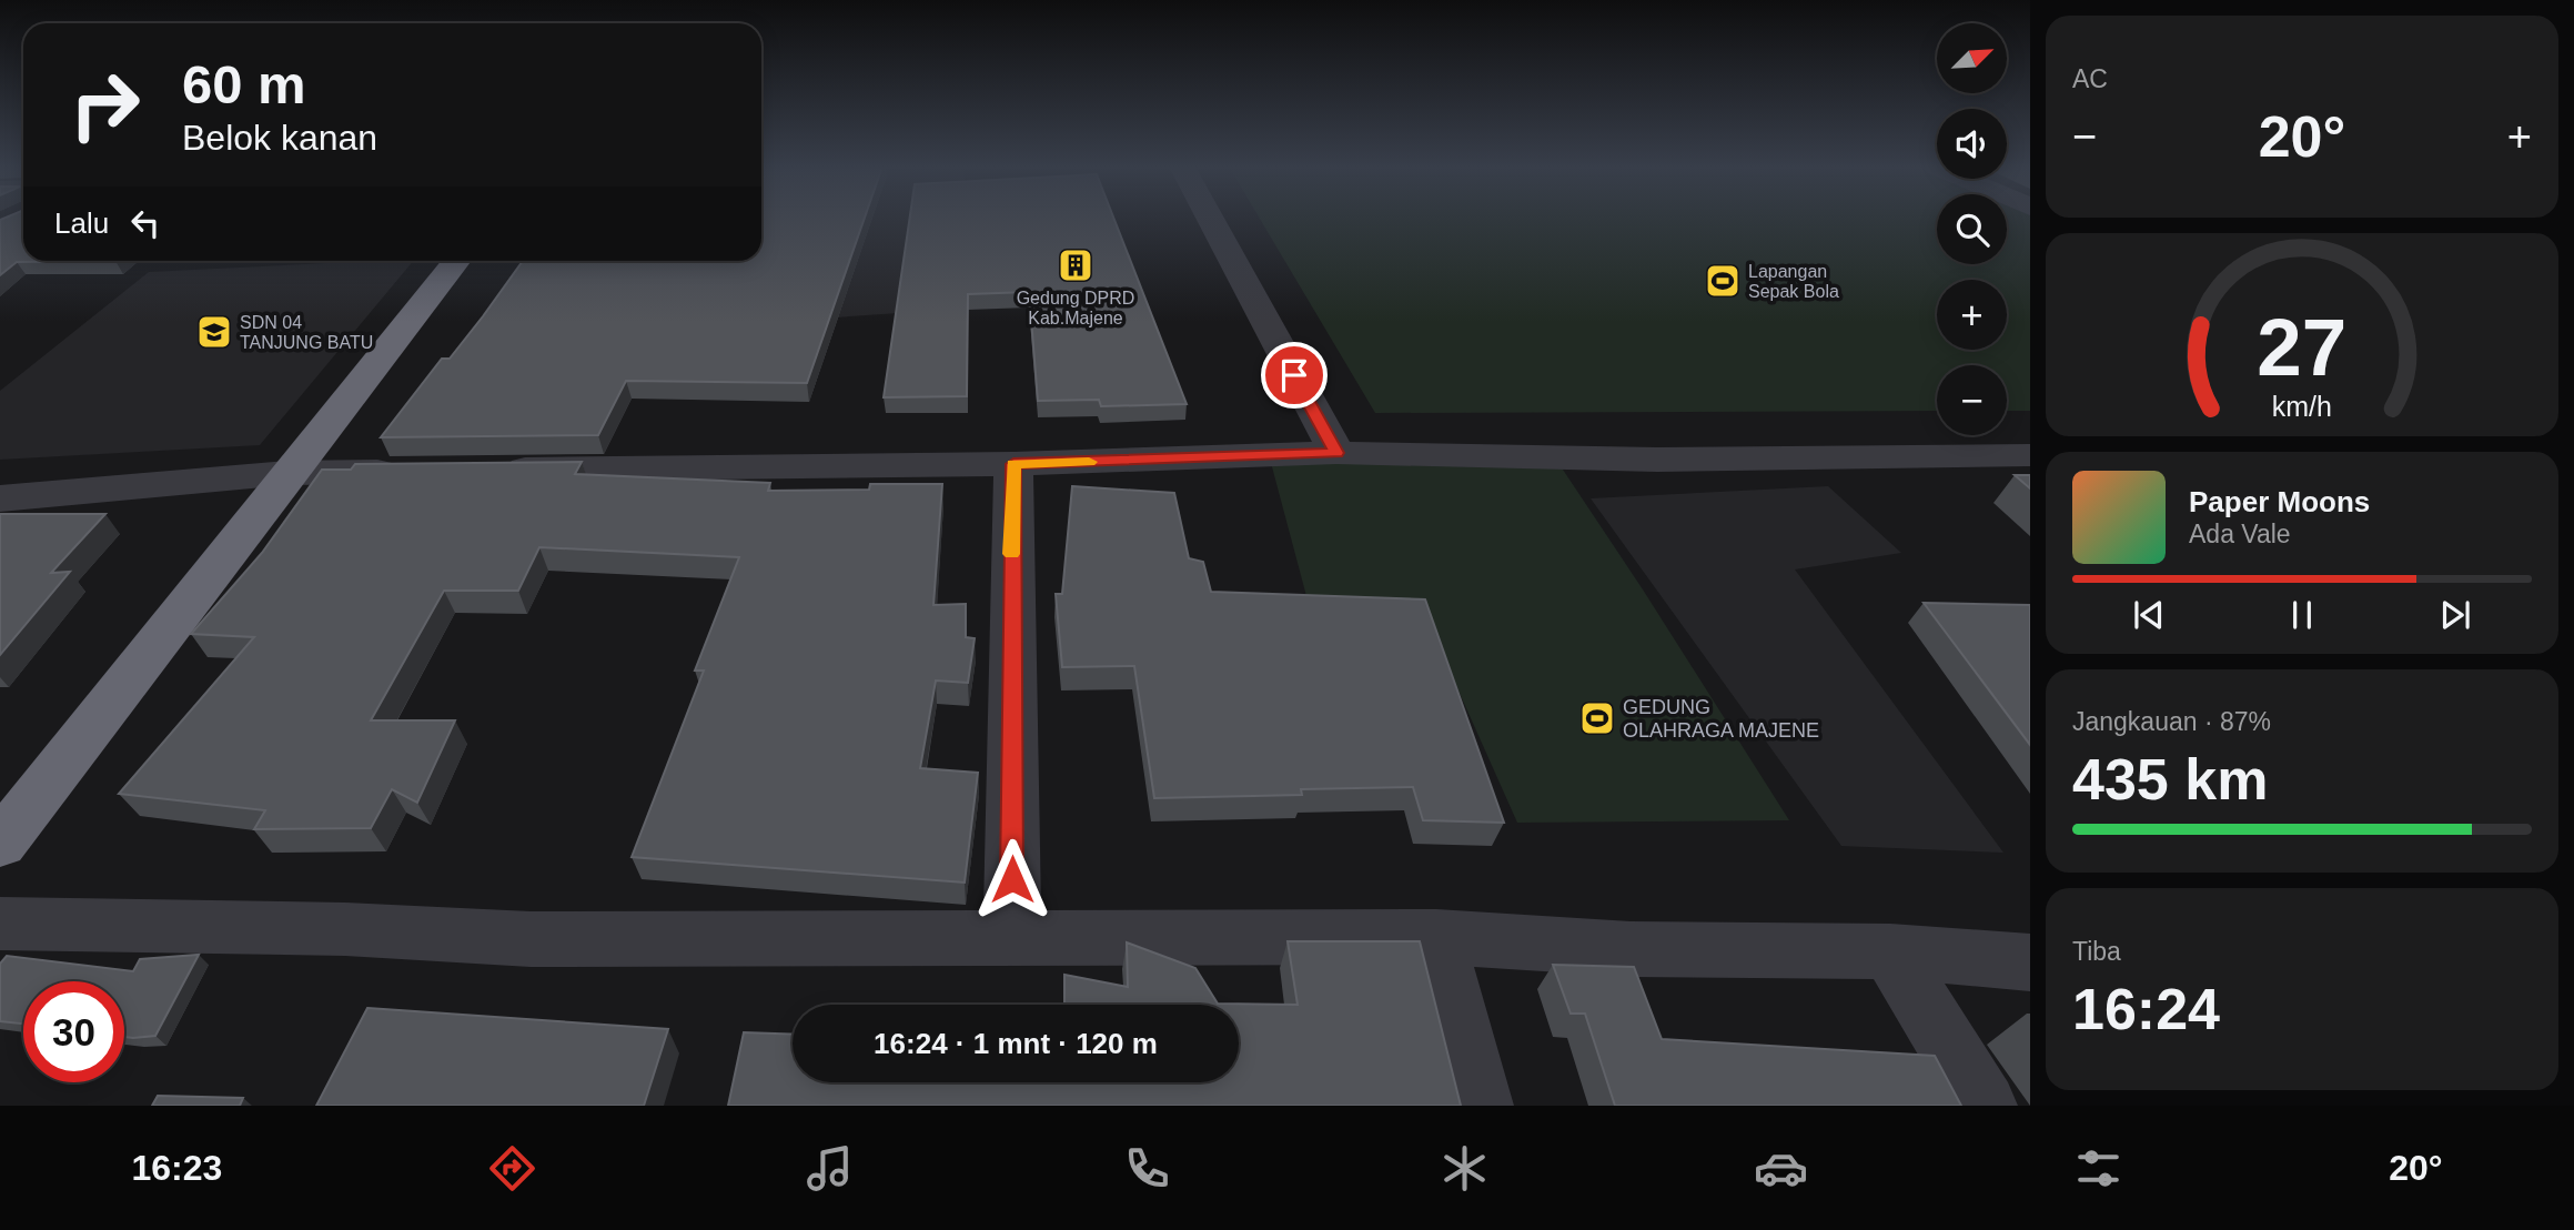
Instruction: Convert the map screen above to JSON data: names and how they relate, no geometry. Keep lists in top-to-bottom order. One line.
{"places":{"building":["Gedung DPRD Kab.Majene"],"sports":["Lapangan Sepak Bola","GEDUNG OLAHRAGA MAJENE"],"school or university":["SDN 04 TANJUNG BATU"]},"north":"top right","page":{"tile":["AC",["Jangkauan · 87%","435 km"],["Tiba","16:24"]],"map_buttons":["+","−"],"turn":["60 m","Belok kanan"],"heat":["−","20°","+"],"then":"Lalu","song":["Paper Moons","Ada Vale"],"limit":"30","trip":"16:24 · 1 mnt · 120 m","tabs":["16:23","20°"],"gauge":["27","km/h"]}}
